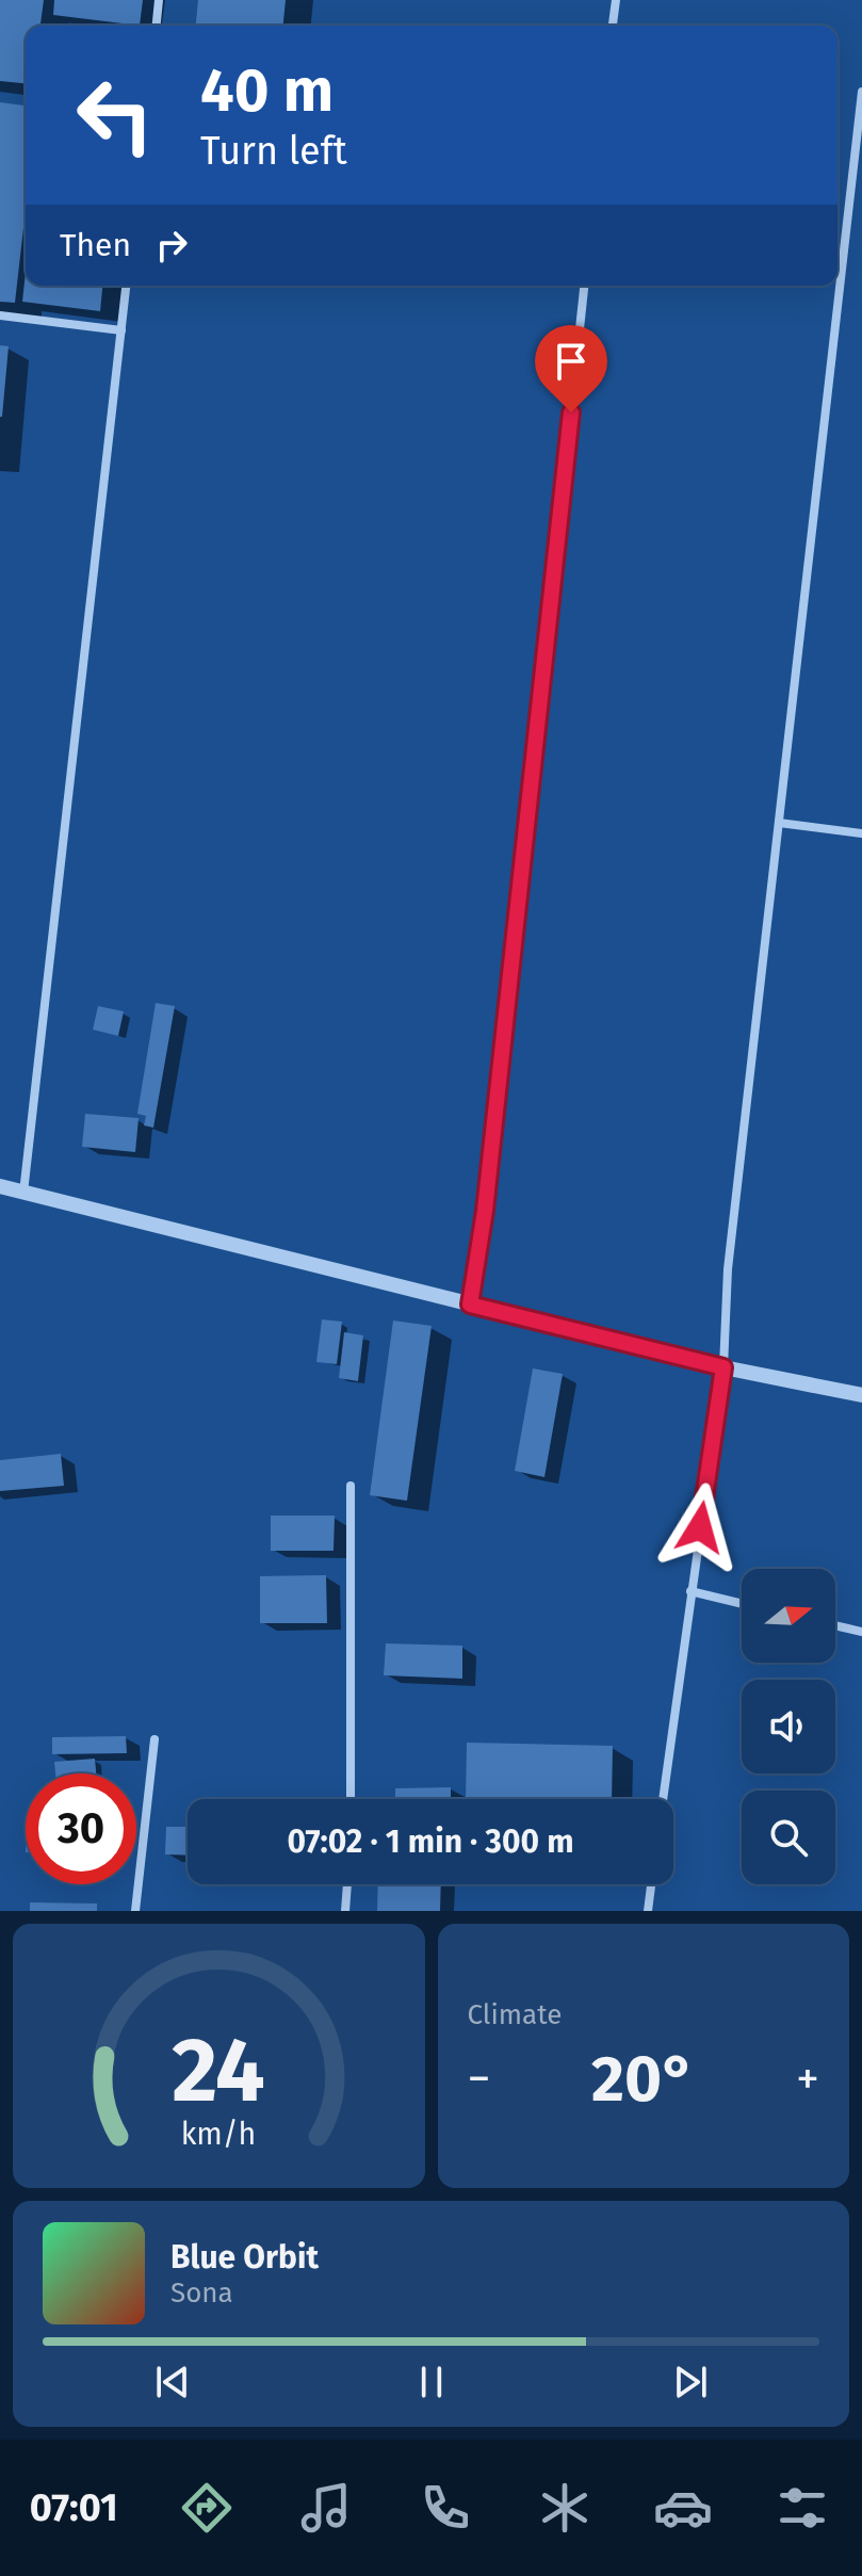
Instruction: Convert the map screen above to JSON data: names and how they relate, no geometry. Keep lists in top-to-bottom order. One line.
{"north":"right","page":{"turn":["40 m","Turn left"],"then":"Then","limit":"30","trip":"07:02 · 1 min · 300 m","tile":"Climate","heat":["−","20°","+"],"song":["Blue Orbit","Sona"],"tabs":"07:01","gauge":["24","km/h"]}}
